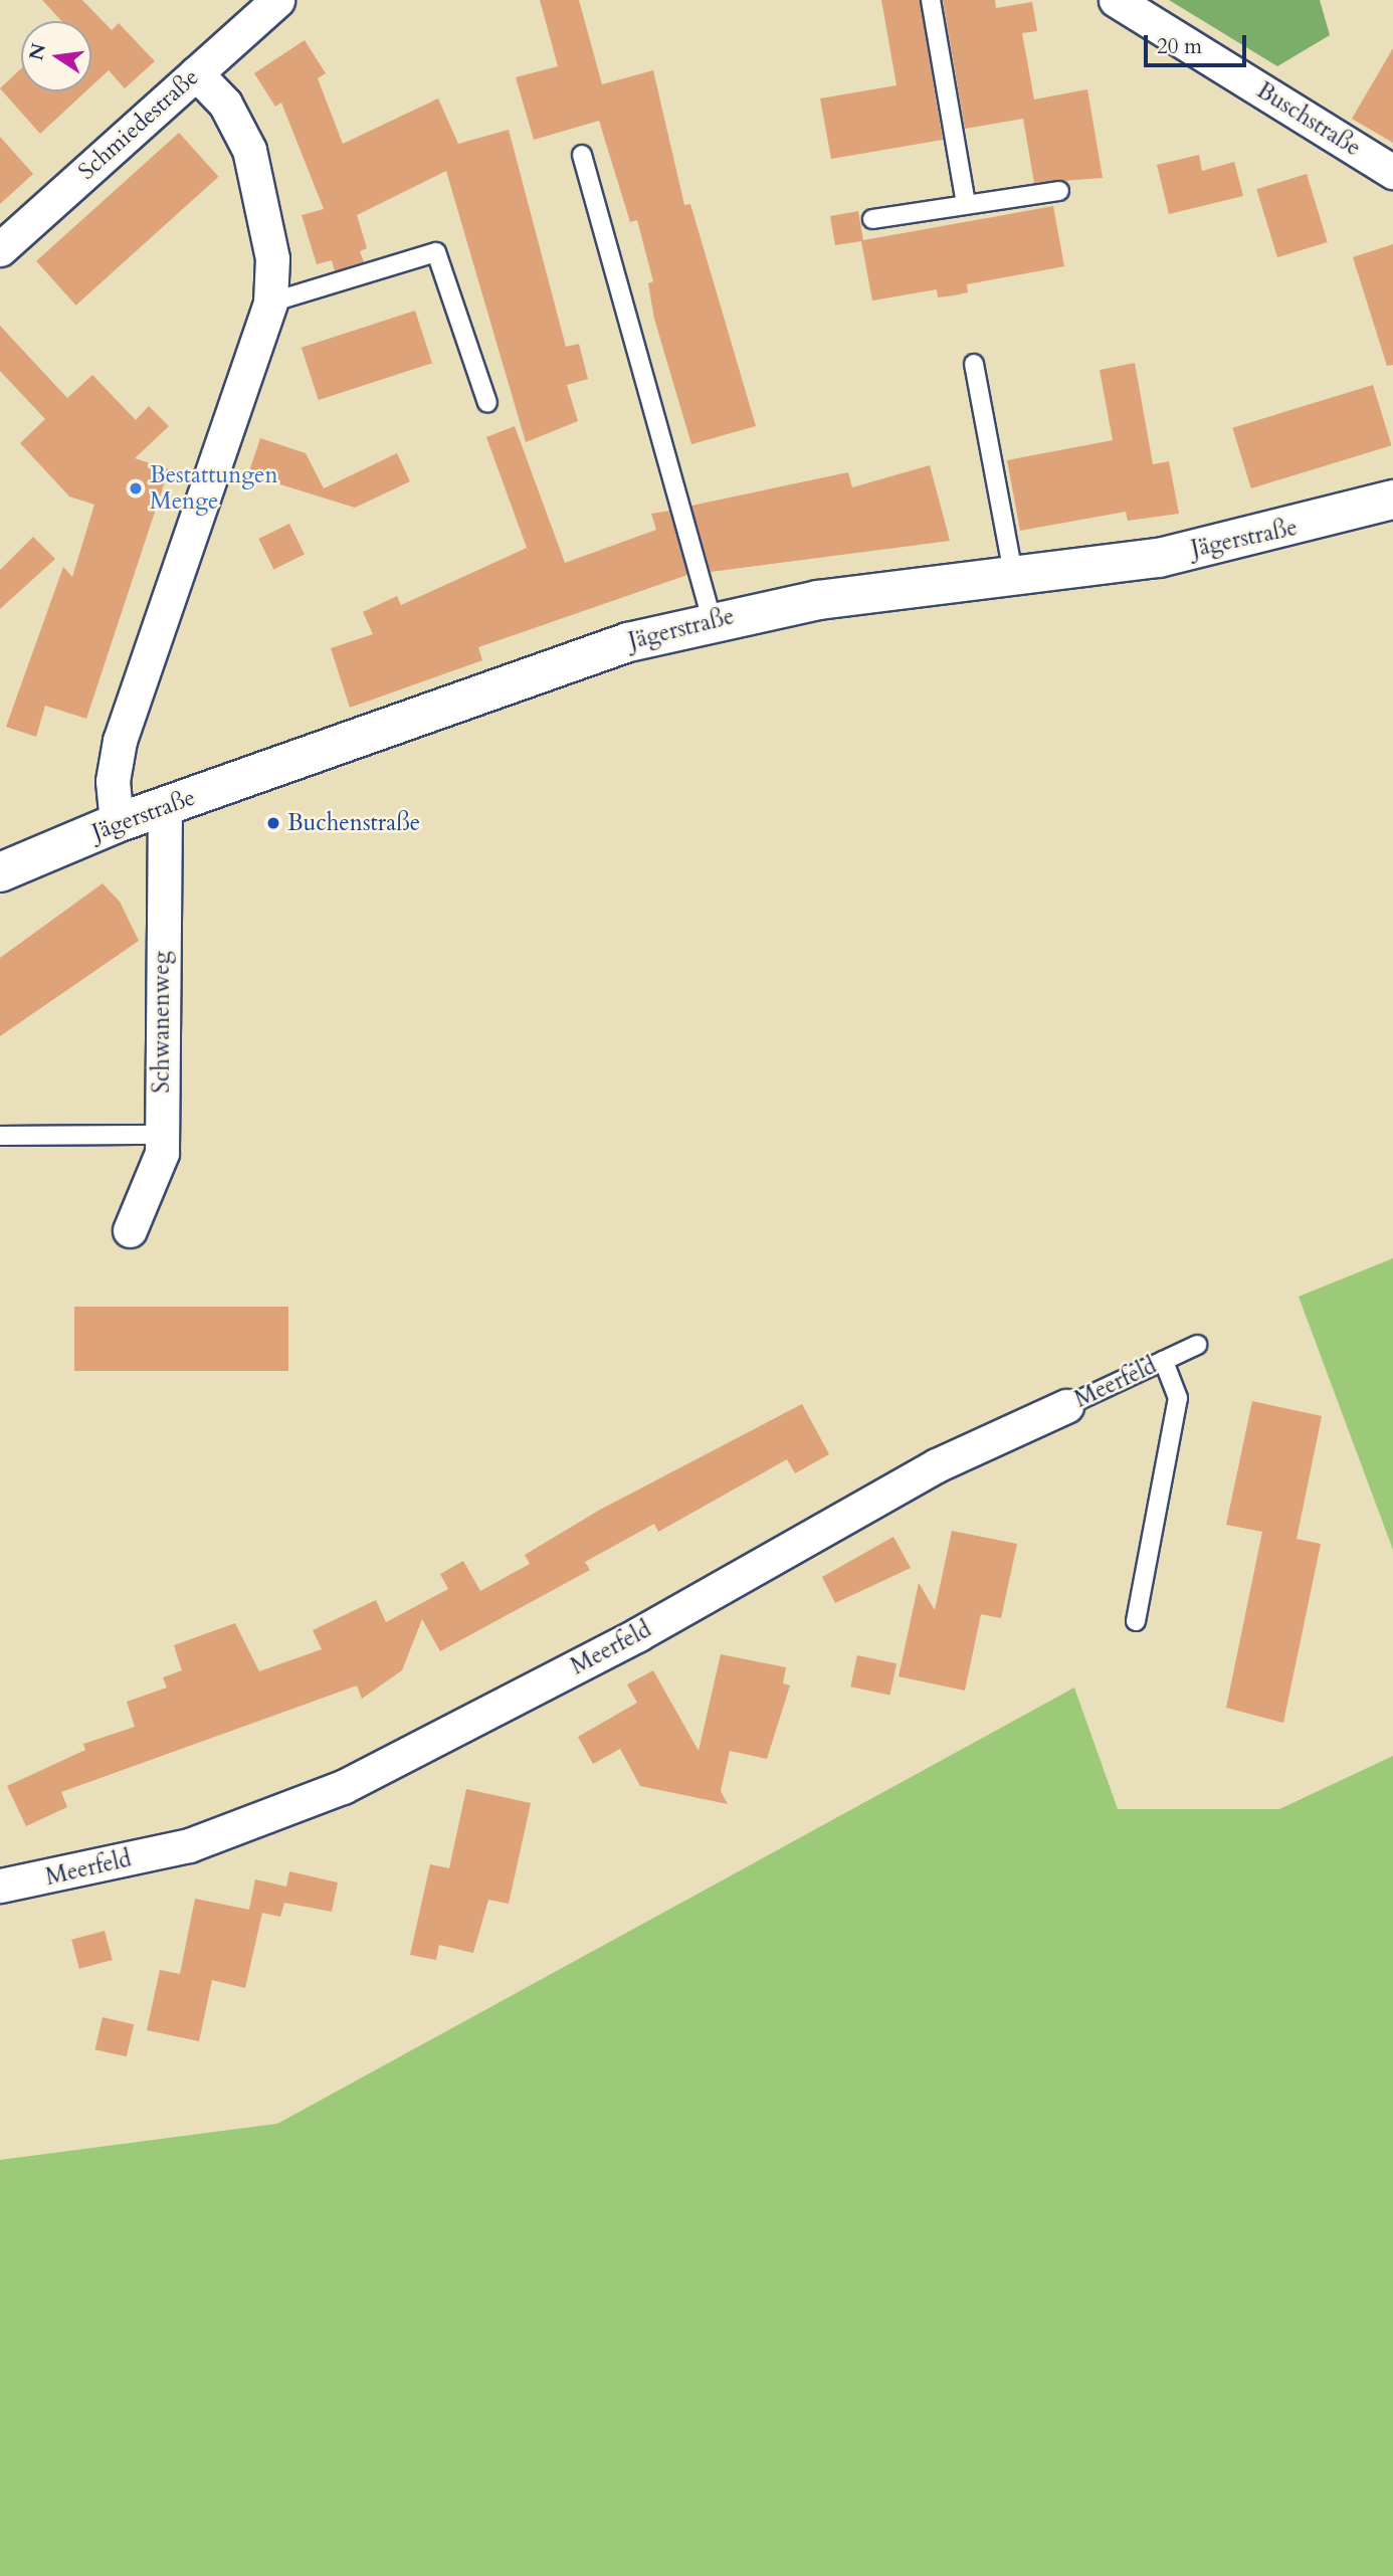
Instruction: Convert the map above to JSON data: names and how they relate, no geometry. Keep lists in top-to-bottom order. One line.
{"streets":{"street":["Buschstraße","Schmiedestraße","Jägerstraße","Schwanenweg","Meerfeld"]},"crossings":[["Jägerstraße","Schwanenweg"]],"places":["Bestattungen Menge","Buchenstraße"],"scale_bar":"20 m","north":"left"}
